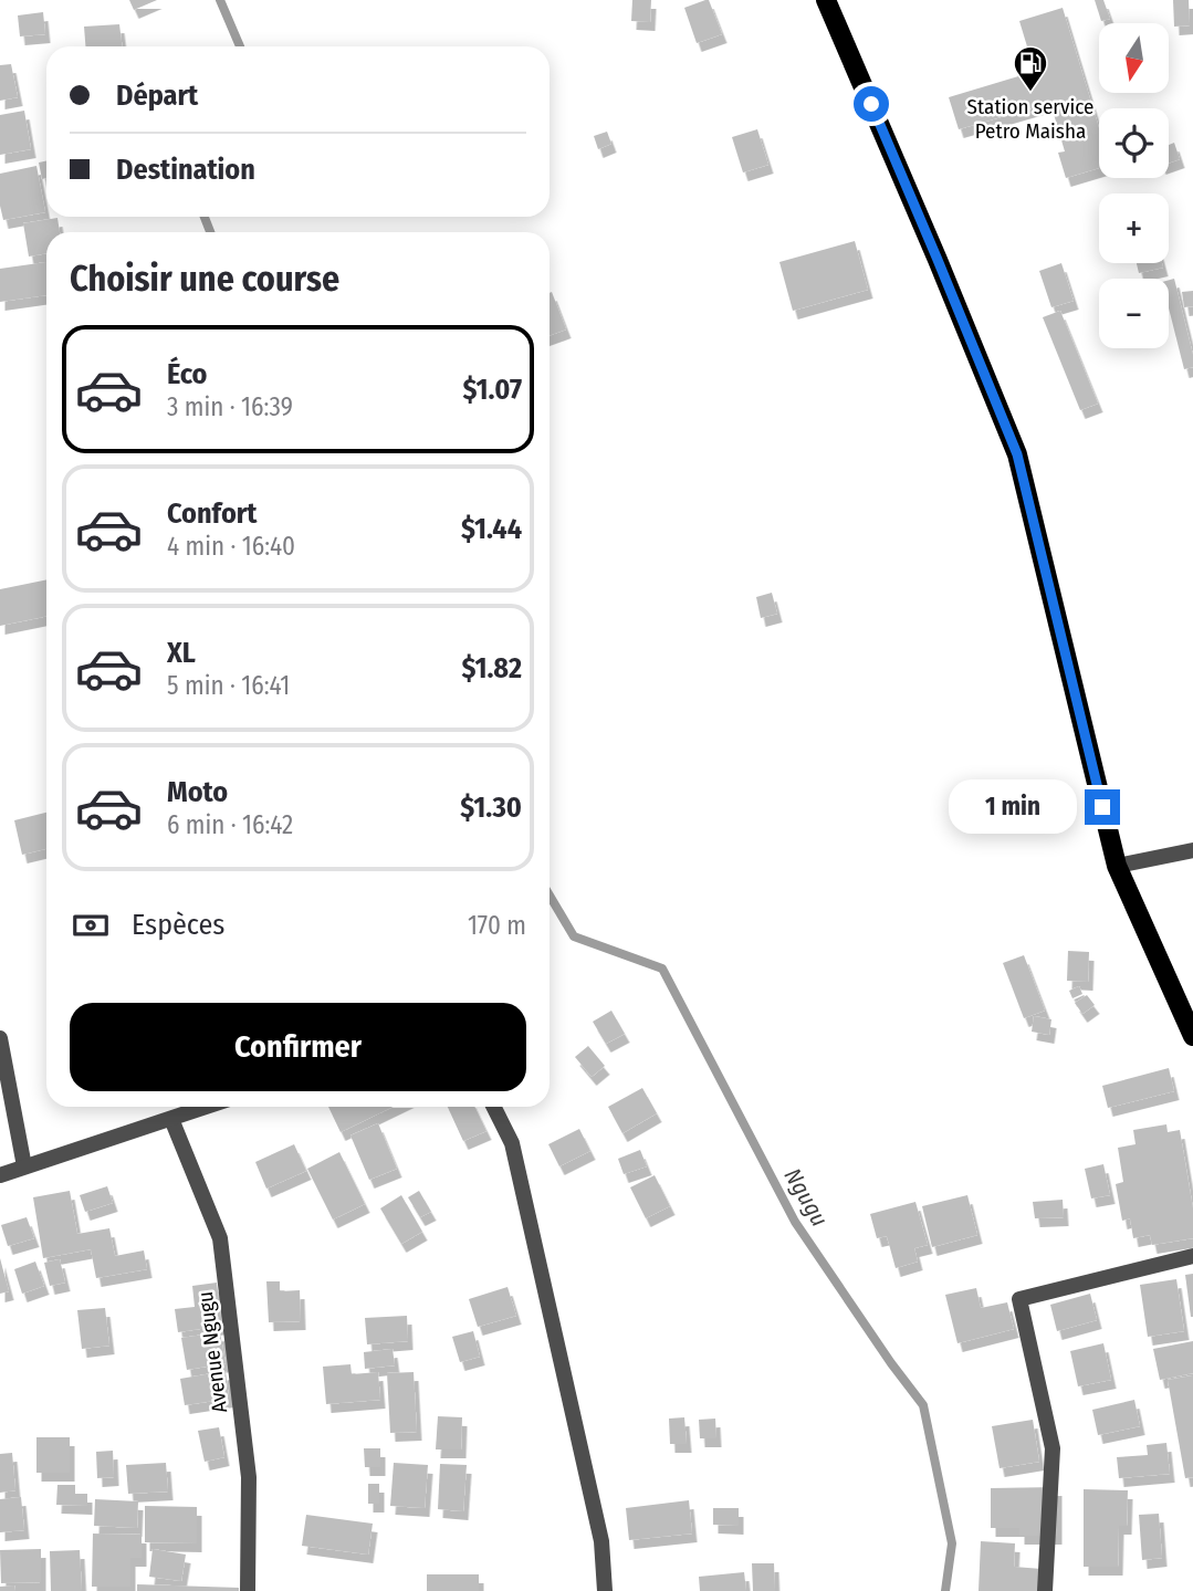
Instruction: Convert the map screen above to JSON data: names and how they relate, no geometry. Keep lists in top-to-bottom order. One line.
{"streets":{"street":["Avenue Ngugu"]},"water":["Ngugu"],"places":{"fuel station":["Station service Petro Maisha"]},"north":"bottom","page":{"map_buttons":["+","−"],"banner":["Départ","Destination"],"heading":"Choisir une course","list":[{"name":"Éco","note":"3 min · 16:39","value":"$1.07"},{"name":"Confort","note":"4 min · 16:40","value":"$1.44"},{"name":"XL","note":"5 min · 16:41","value":"$1.82"},{"name":"Moto","note":"6 min · 16:42","value":"$1.30"}],"bubble":"1 min","pay":["Espèces","170 m"],"buttons":"Confirmer"}}
